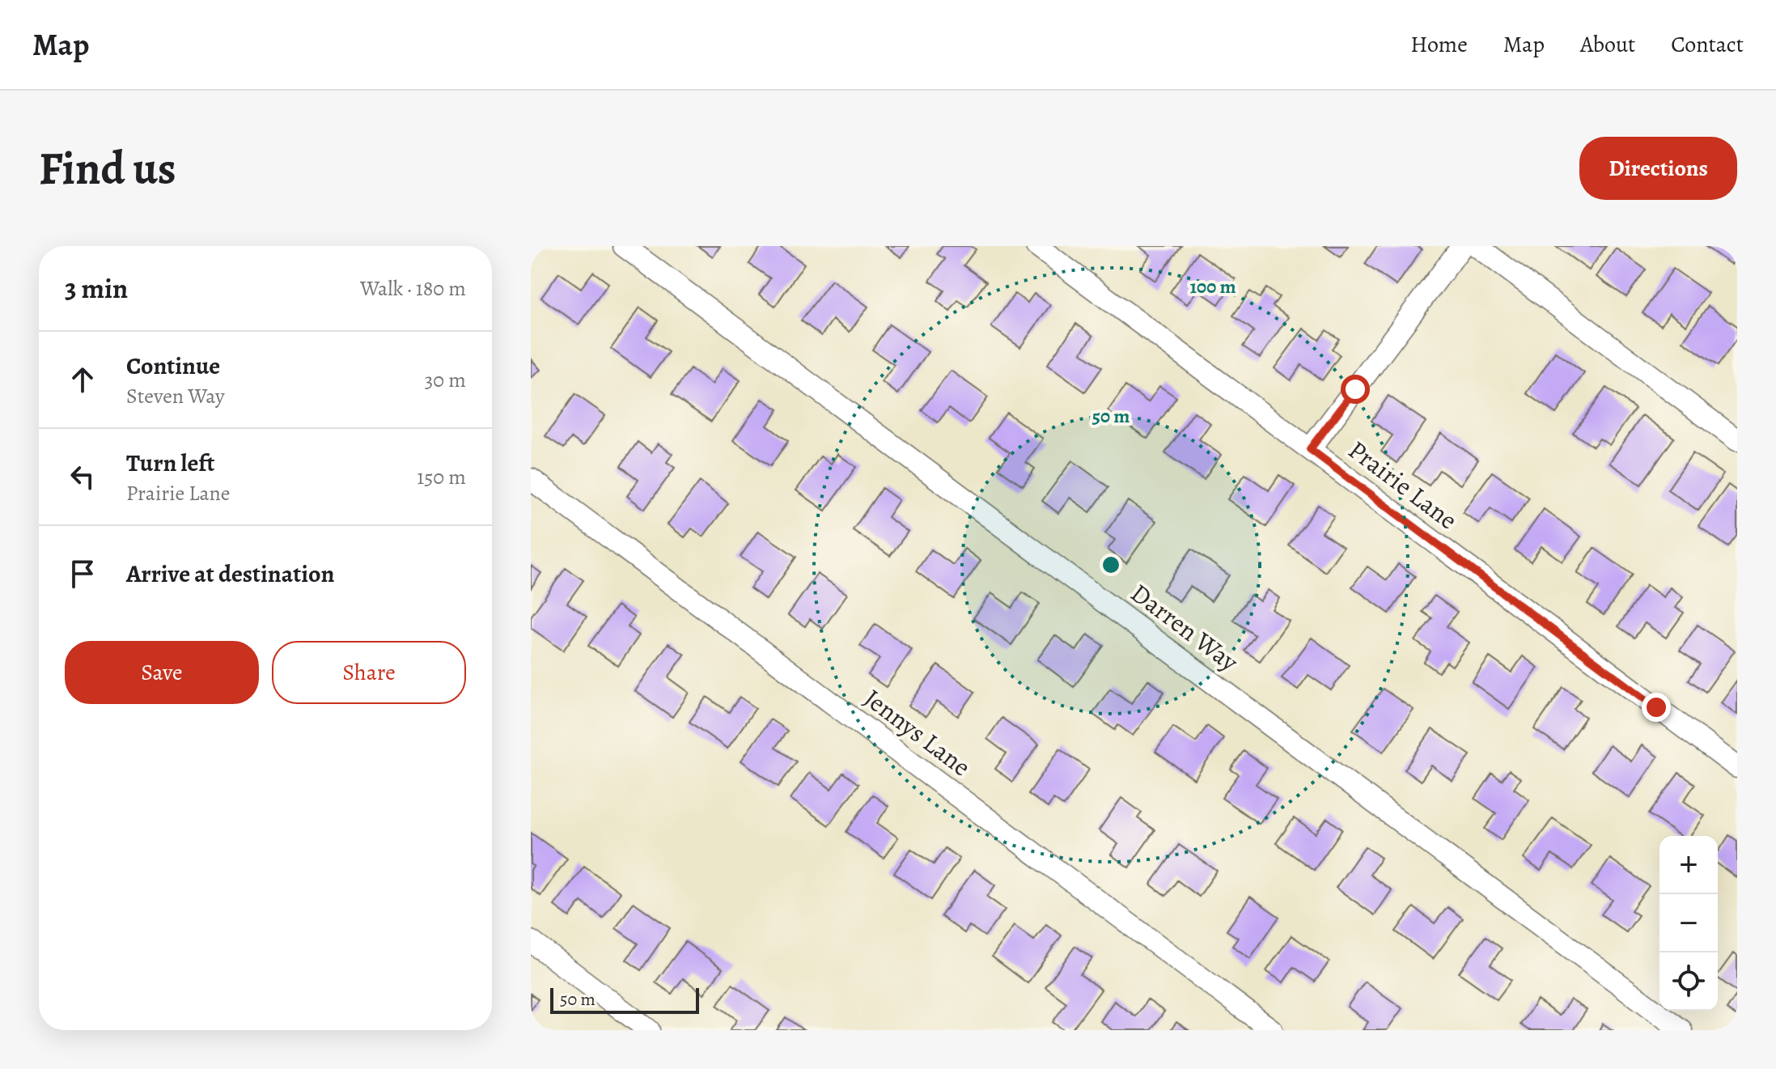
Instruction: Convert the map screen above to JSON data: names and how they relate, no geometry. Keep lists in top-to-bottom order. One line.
{"streets":{"street":["Prairie Lane","Darren Way","Jennys Lane"]},"scale_bar":"50 m","page":{"header":"Map","nav":["Home","Map","About","Contact"],"buttons":["Directions",["Save","Share"]],"title":"Find us","heading":["3 min","Walk · 180 m"],"list":[["Continue","Steven Way","30 m"],["Turn left","Prairie Lane","150 m"],"Arrive at destination"],"map_buttons":["+","−"],"scale":"50 m"},"rings":["100 m","50 m"]}
